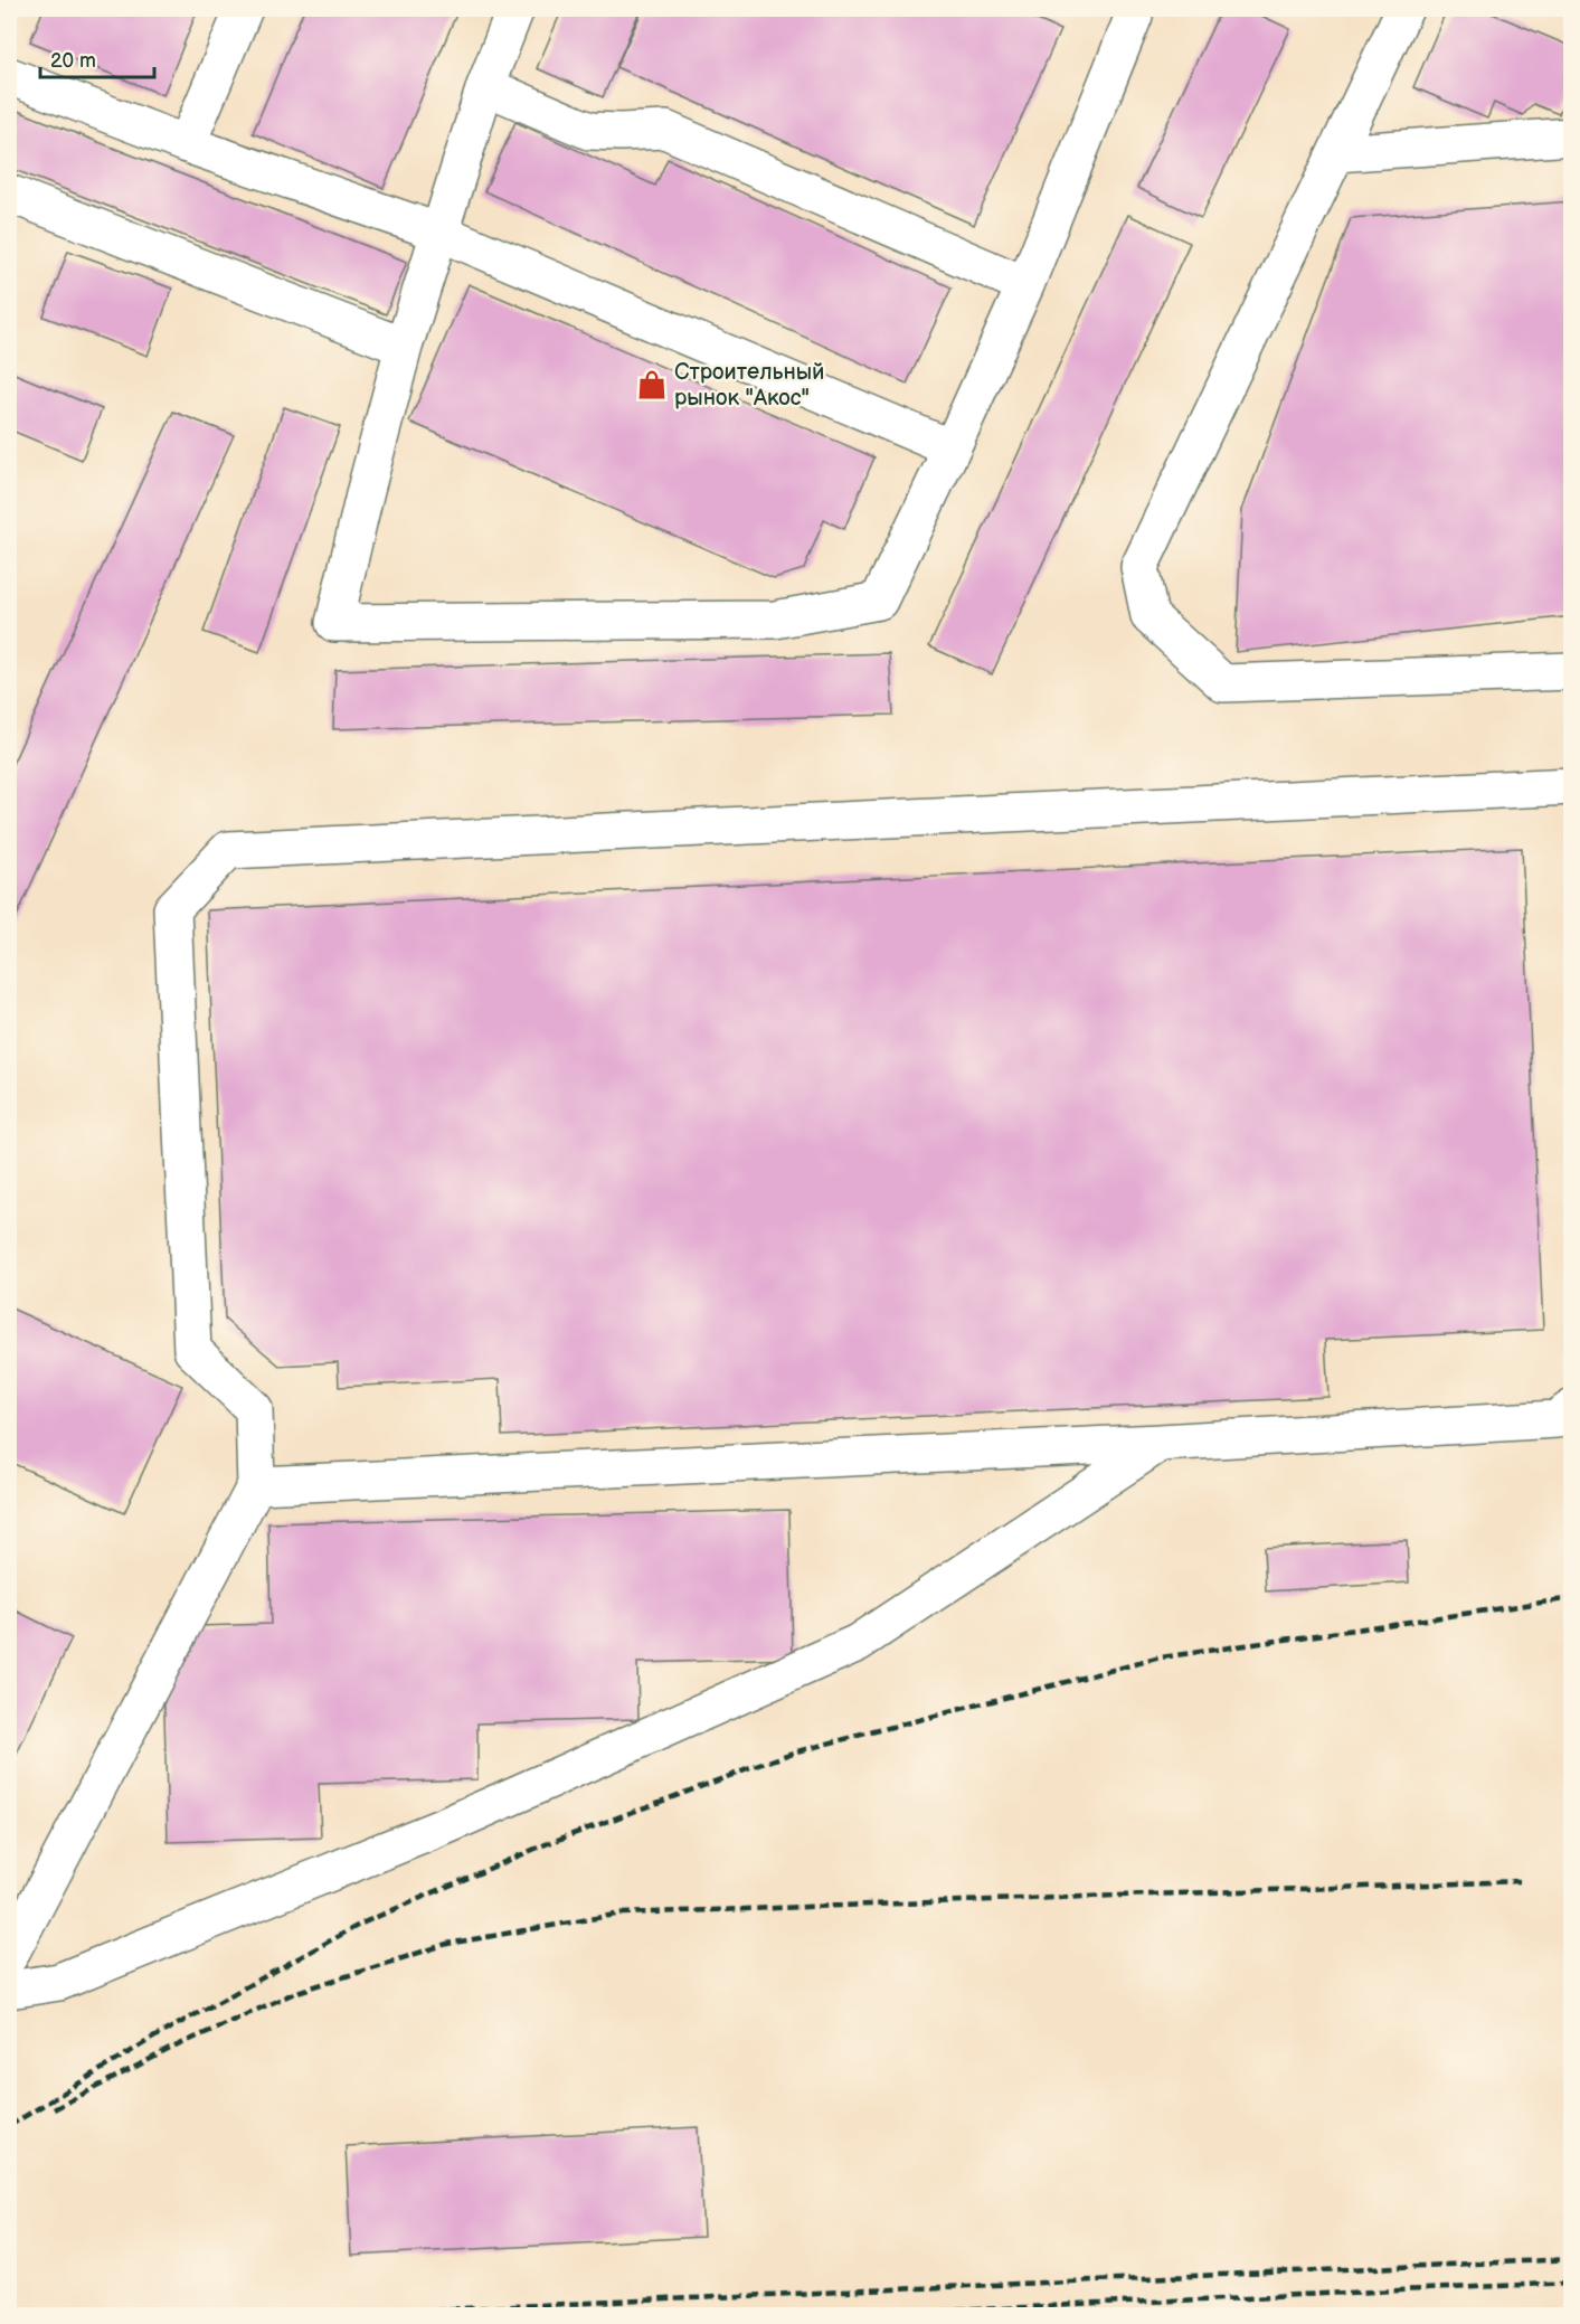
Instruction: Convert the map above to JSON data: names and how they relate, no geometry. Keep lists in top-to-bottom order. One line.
{"places":{"shop":["Строительный рынок \"Акос\""]},"scale_bar":"20 m"}
